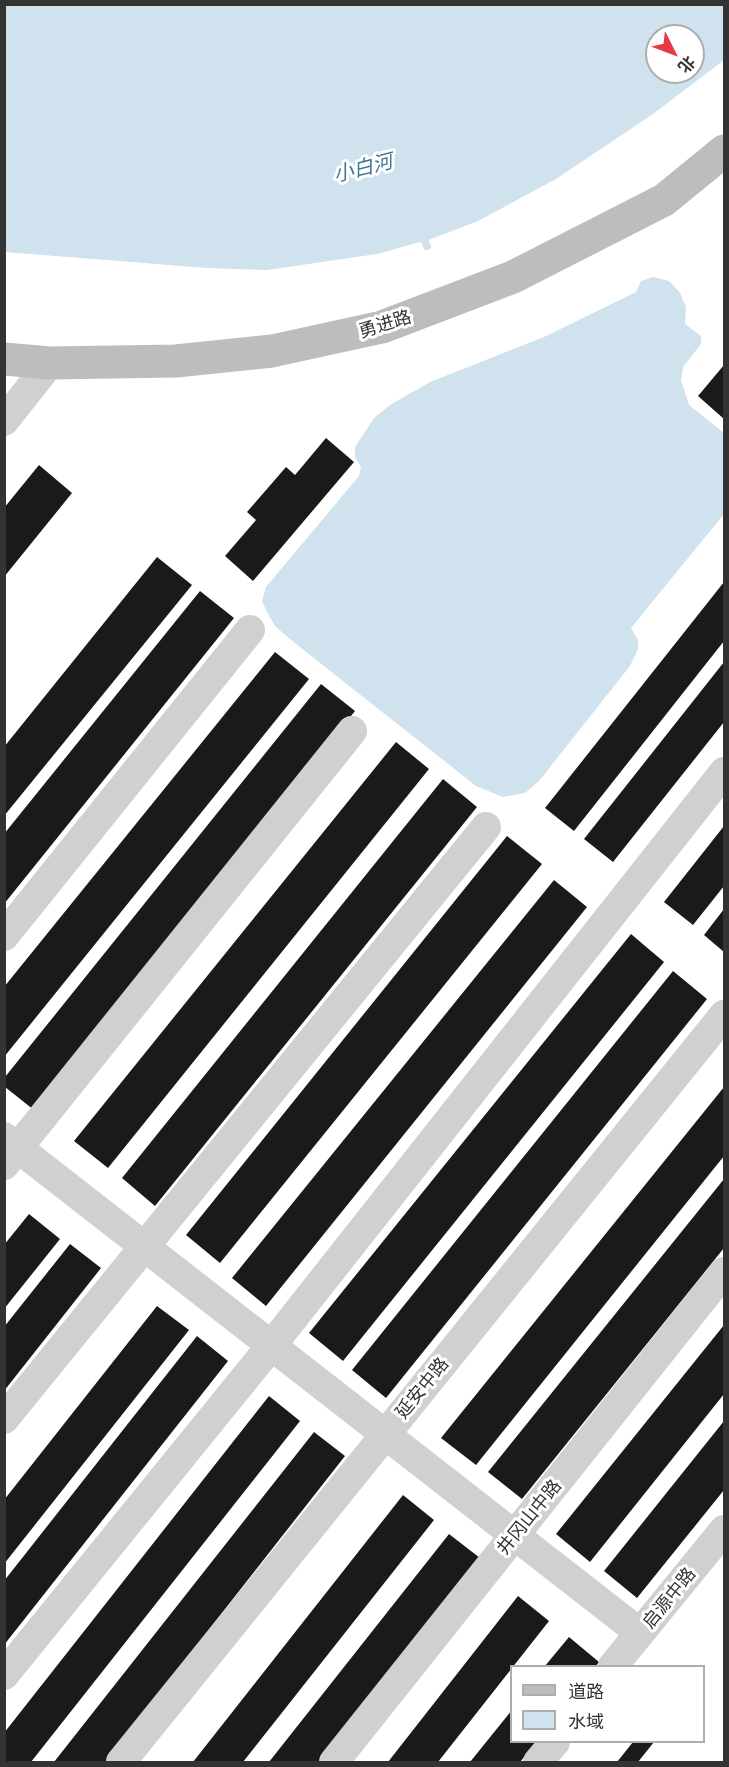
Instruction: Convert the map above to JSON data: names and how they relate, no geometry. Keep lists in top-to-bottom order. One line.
{"streets":{"street":["勇进路","延安中路","井冈山中路","启源中路"]},"water":["小白河"],"legend":["道路","水域"],"north":"bottom right"}
